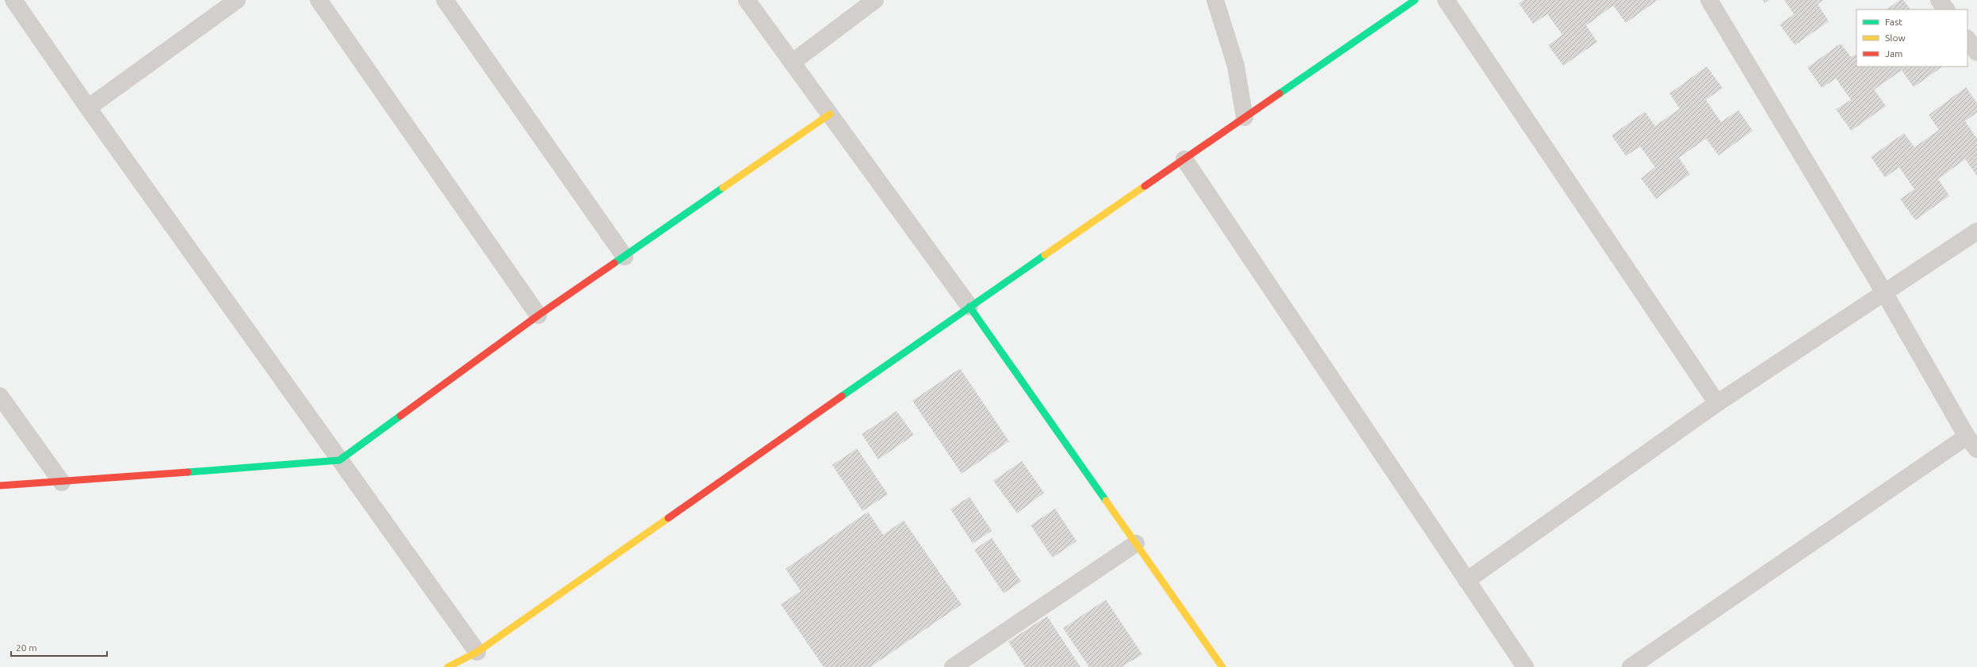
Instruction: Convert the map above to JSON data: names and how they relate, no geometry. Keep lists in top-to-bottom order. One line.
{"legend":["Fast","Slow","Jam"],"scale_bar":"20 m"}
